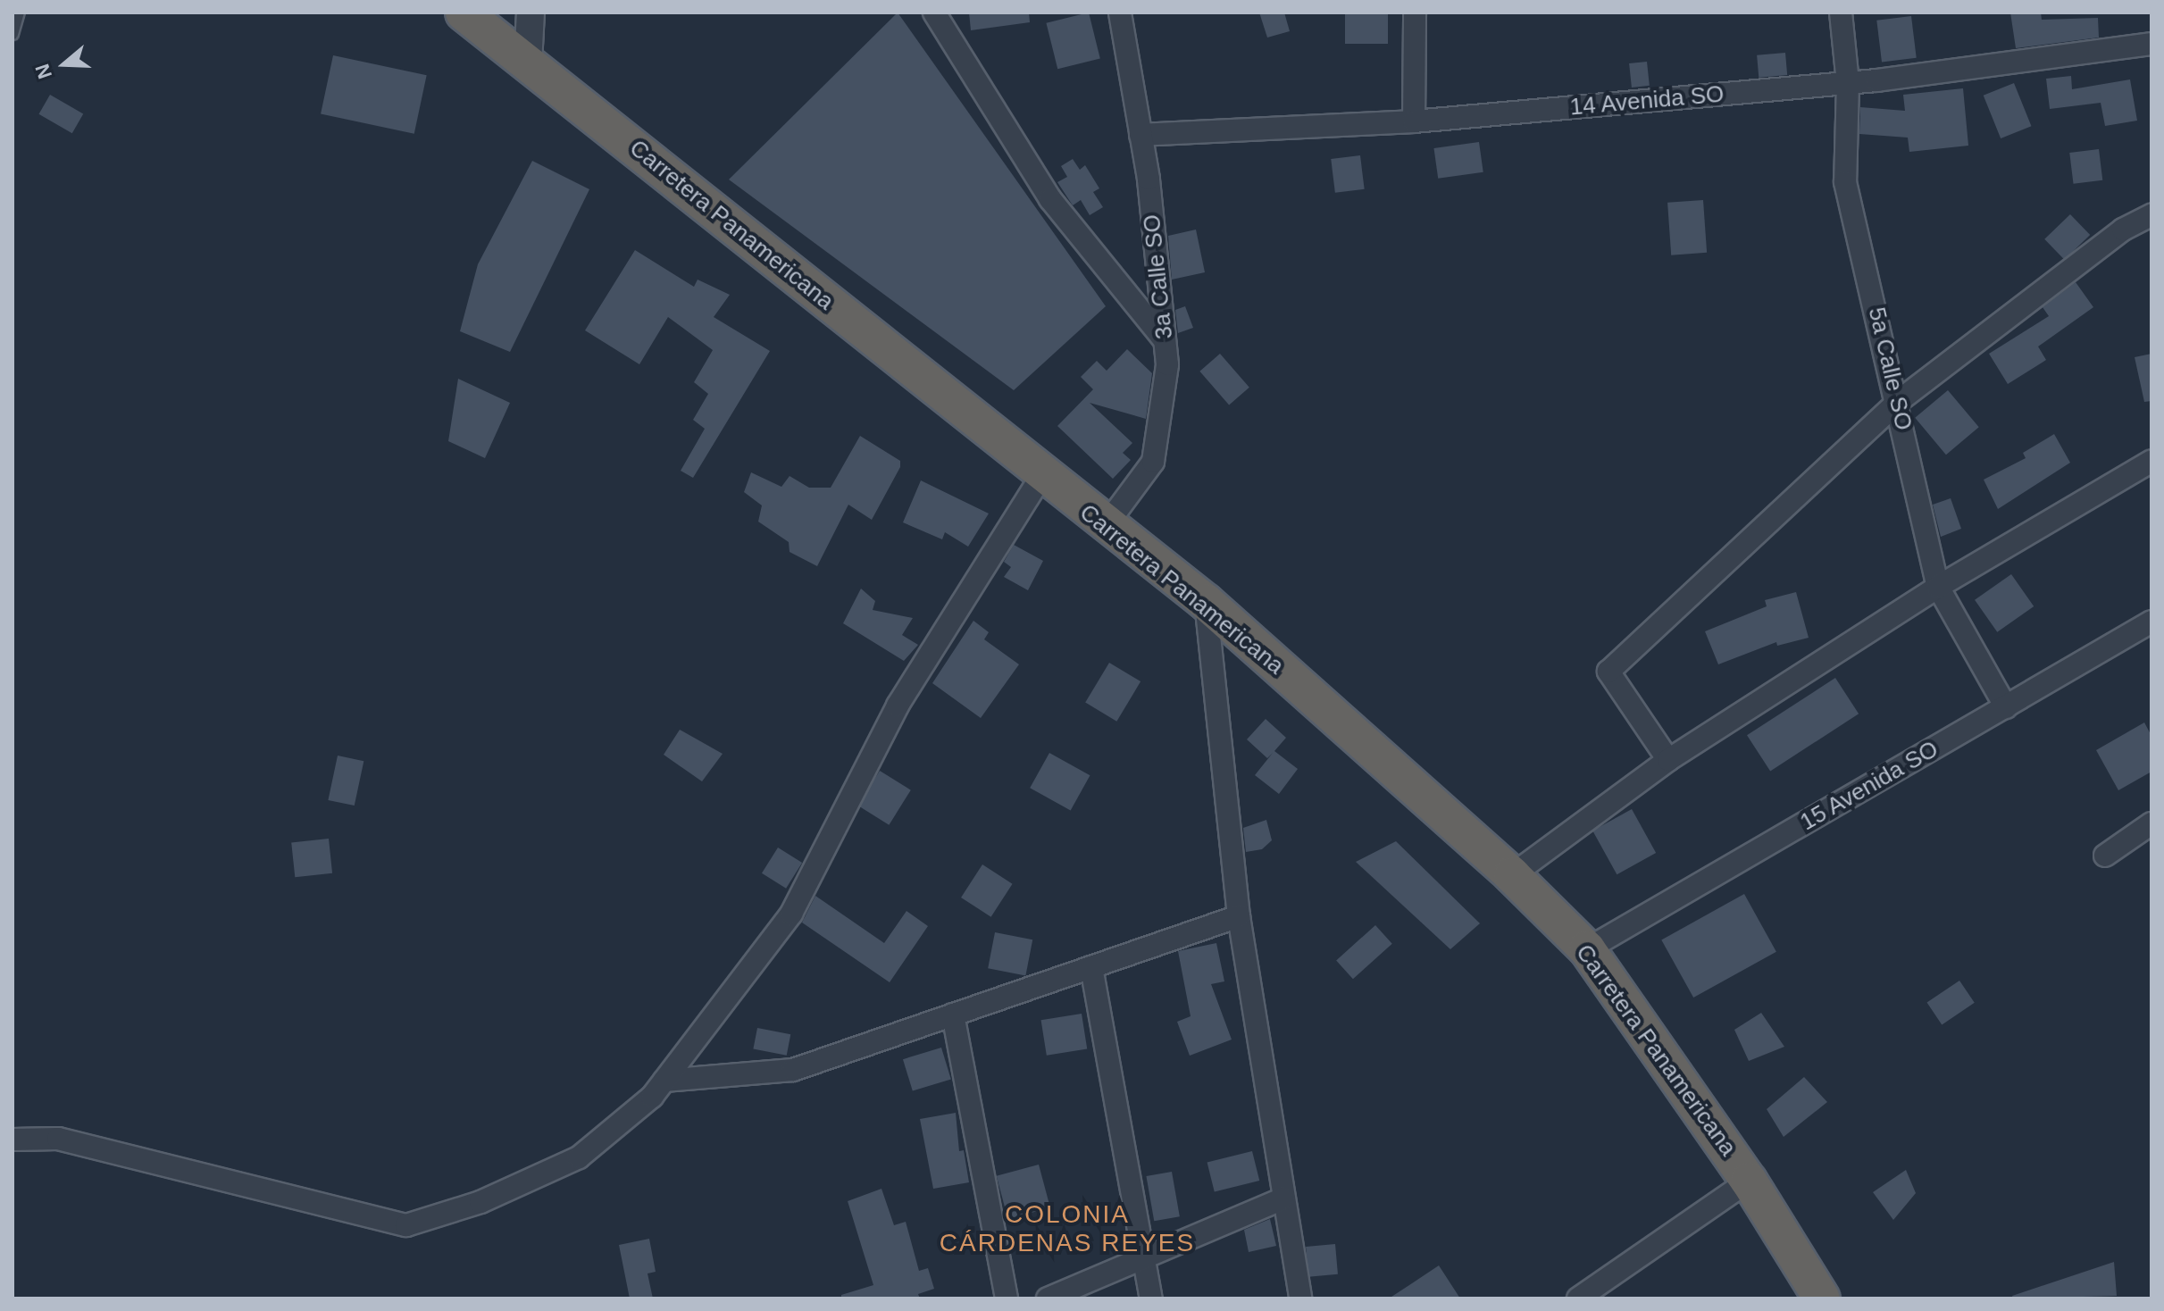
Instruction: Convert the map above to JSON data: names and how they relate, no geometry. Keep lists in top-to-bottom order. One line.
{"streets":{"highway":["Carretera Panamericana"],"street":["14 Avenida SO","3a Calle SO","5a Calle SO","15 Avenida SO"]},"crossings":[["14 Avenida SO","3a Calle SO"],["14 Avenida SO","5a Calle SO"],["Carretera Panamericana","3a Calle SO"],["Carretera Panamericana","15 Avenida SO"],["5a Calle SO","15 Avenida SO"]],"districts":["COLONIA CÁRDENAS REYES"],"north":"left"}
